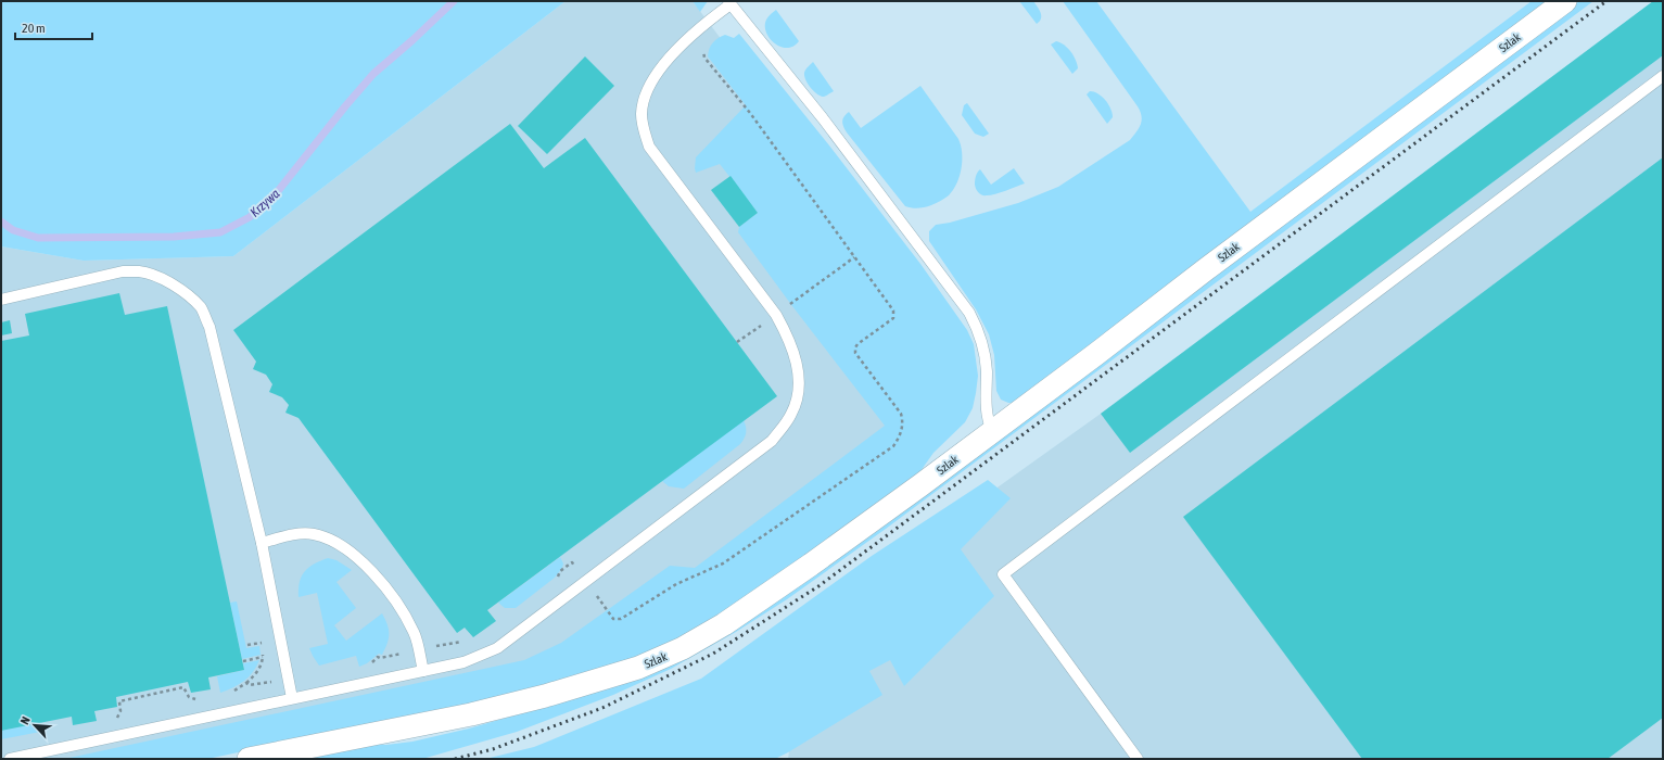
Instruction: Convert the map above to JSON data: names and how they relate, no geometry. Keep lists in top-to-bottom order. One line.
{"streets":{"street":["Szlak"]},"water":["Krzywa"],"scale_bar":"20 m","north":"top left"}
